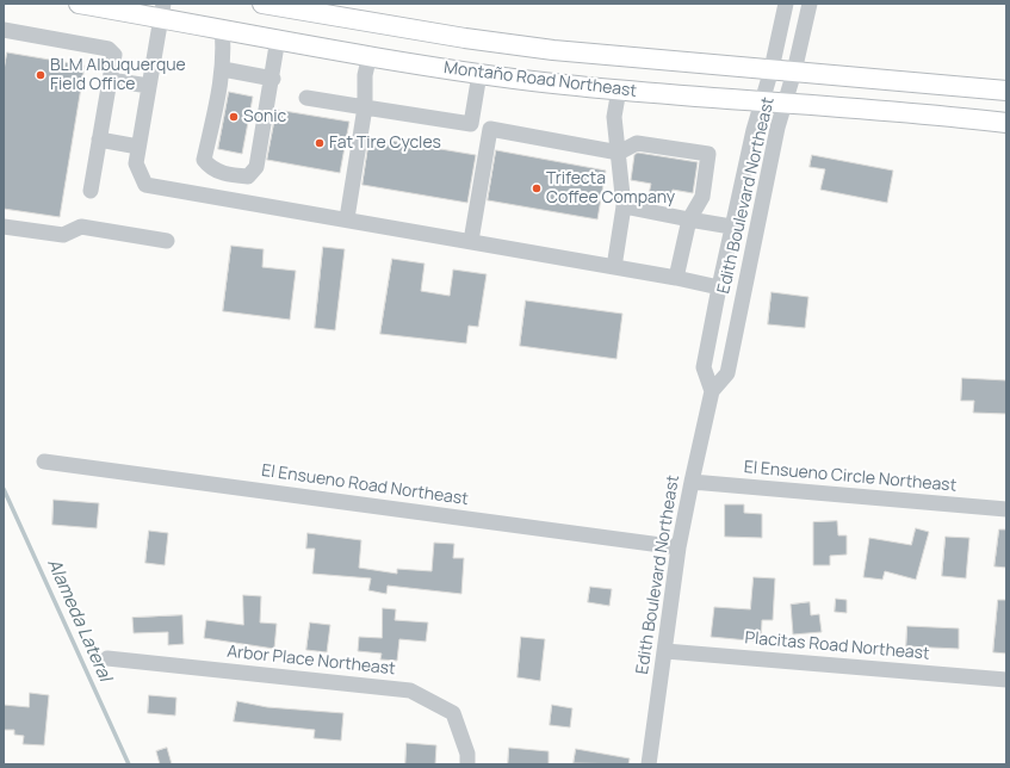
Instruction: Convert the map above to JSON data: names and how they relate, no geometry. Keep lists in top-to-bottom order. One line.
{"streets":{"main road":["Montaño Road Northeast"],"street":["Edith Boulevard Northeast","El Ensueno Circle Northeast","El Ensueno Road Northeast","Placitas Road Northeast","Arbor Place Northeast"]},"crossings":[["Montaño Road Northeast","Edith Boulevard Northeast"],["Edith Boulevard Northeast","El Ensueno Circle Northeast"],["Edith Boulevard Northeast","El Ensueno Road Northeast"],["Edith Boulevard Northeast","Placitas Road Northeast"]],"water":["Alameda Lateral"],"places":["BLM Albuquerque Field Office","Sonic","Fat Tire Cycles","Trifecta Coffee Company"]}
